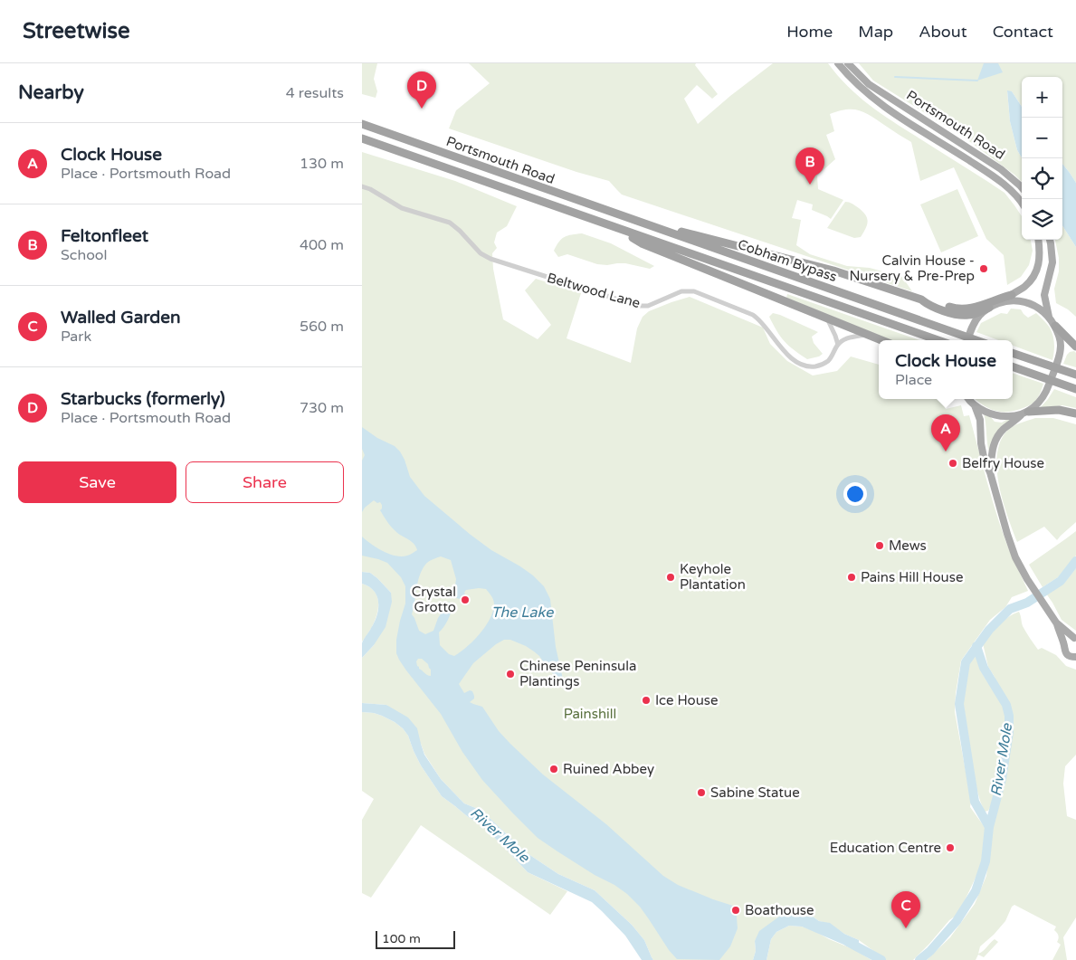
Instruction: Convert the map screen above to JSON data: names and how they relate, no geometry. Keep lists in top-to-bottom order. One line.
{"streets":{"highway":["Portsmouth Road","Cobham Bypass"],"street":["Beltwood Lane"]},"crossings":[["Portsmouth Road","Cobham Bypass"]],"water":["The Lake","River Mole"],"parks":["Painshill"],"places":["Calvin House - Nursery & Pre-Prep","Belfry House","Mews","Keyhole Plantation","Pains Hill House","Crystal Grotto","Chinese Peninsula Plantings","Ice House","Ruined Abbey","Sabine Statue","Education Centre","Boathouse"],"scale_bar":"100 m","page":{"header":"Streetwise","nav":["Home","Map","About","Contact"],"heading":["Nearby","4 results"],"pins":["D","B","A","C"],"map_buttons":["+","−"],"list":[{"mark":"A","name":"Clock House","note":"Place · Portsmouth Road","value":"130 m"},{"mark":"B","name":"Feltonfleet","note":"School","value":"400 m"},{"mark":"C","name":"Walled Garden","note":"Park","value":"560 m"},{"mark":"D","name":"Starbucks (formerly)","note":"Place · Portsmouth Road","value":"730 m"}],"popup":["Clock House","Place"],"buttons":["Save","Share"],"scale":"100 m"}}
